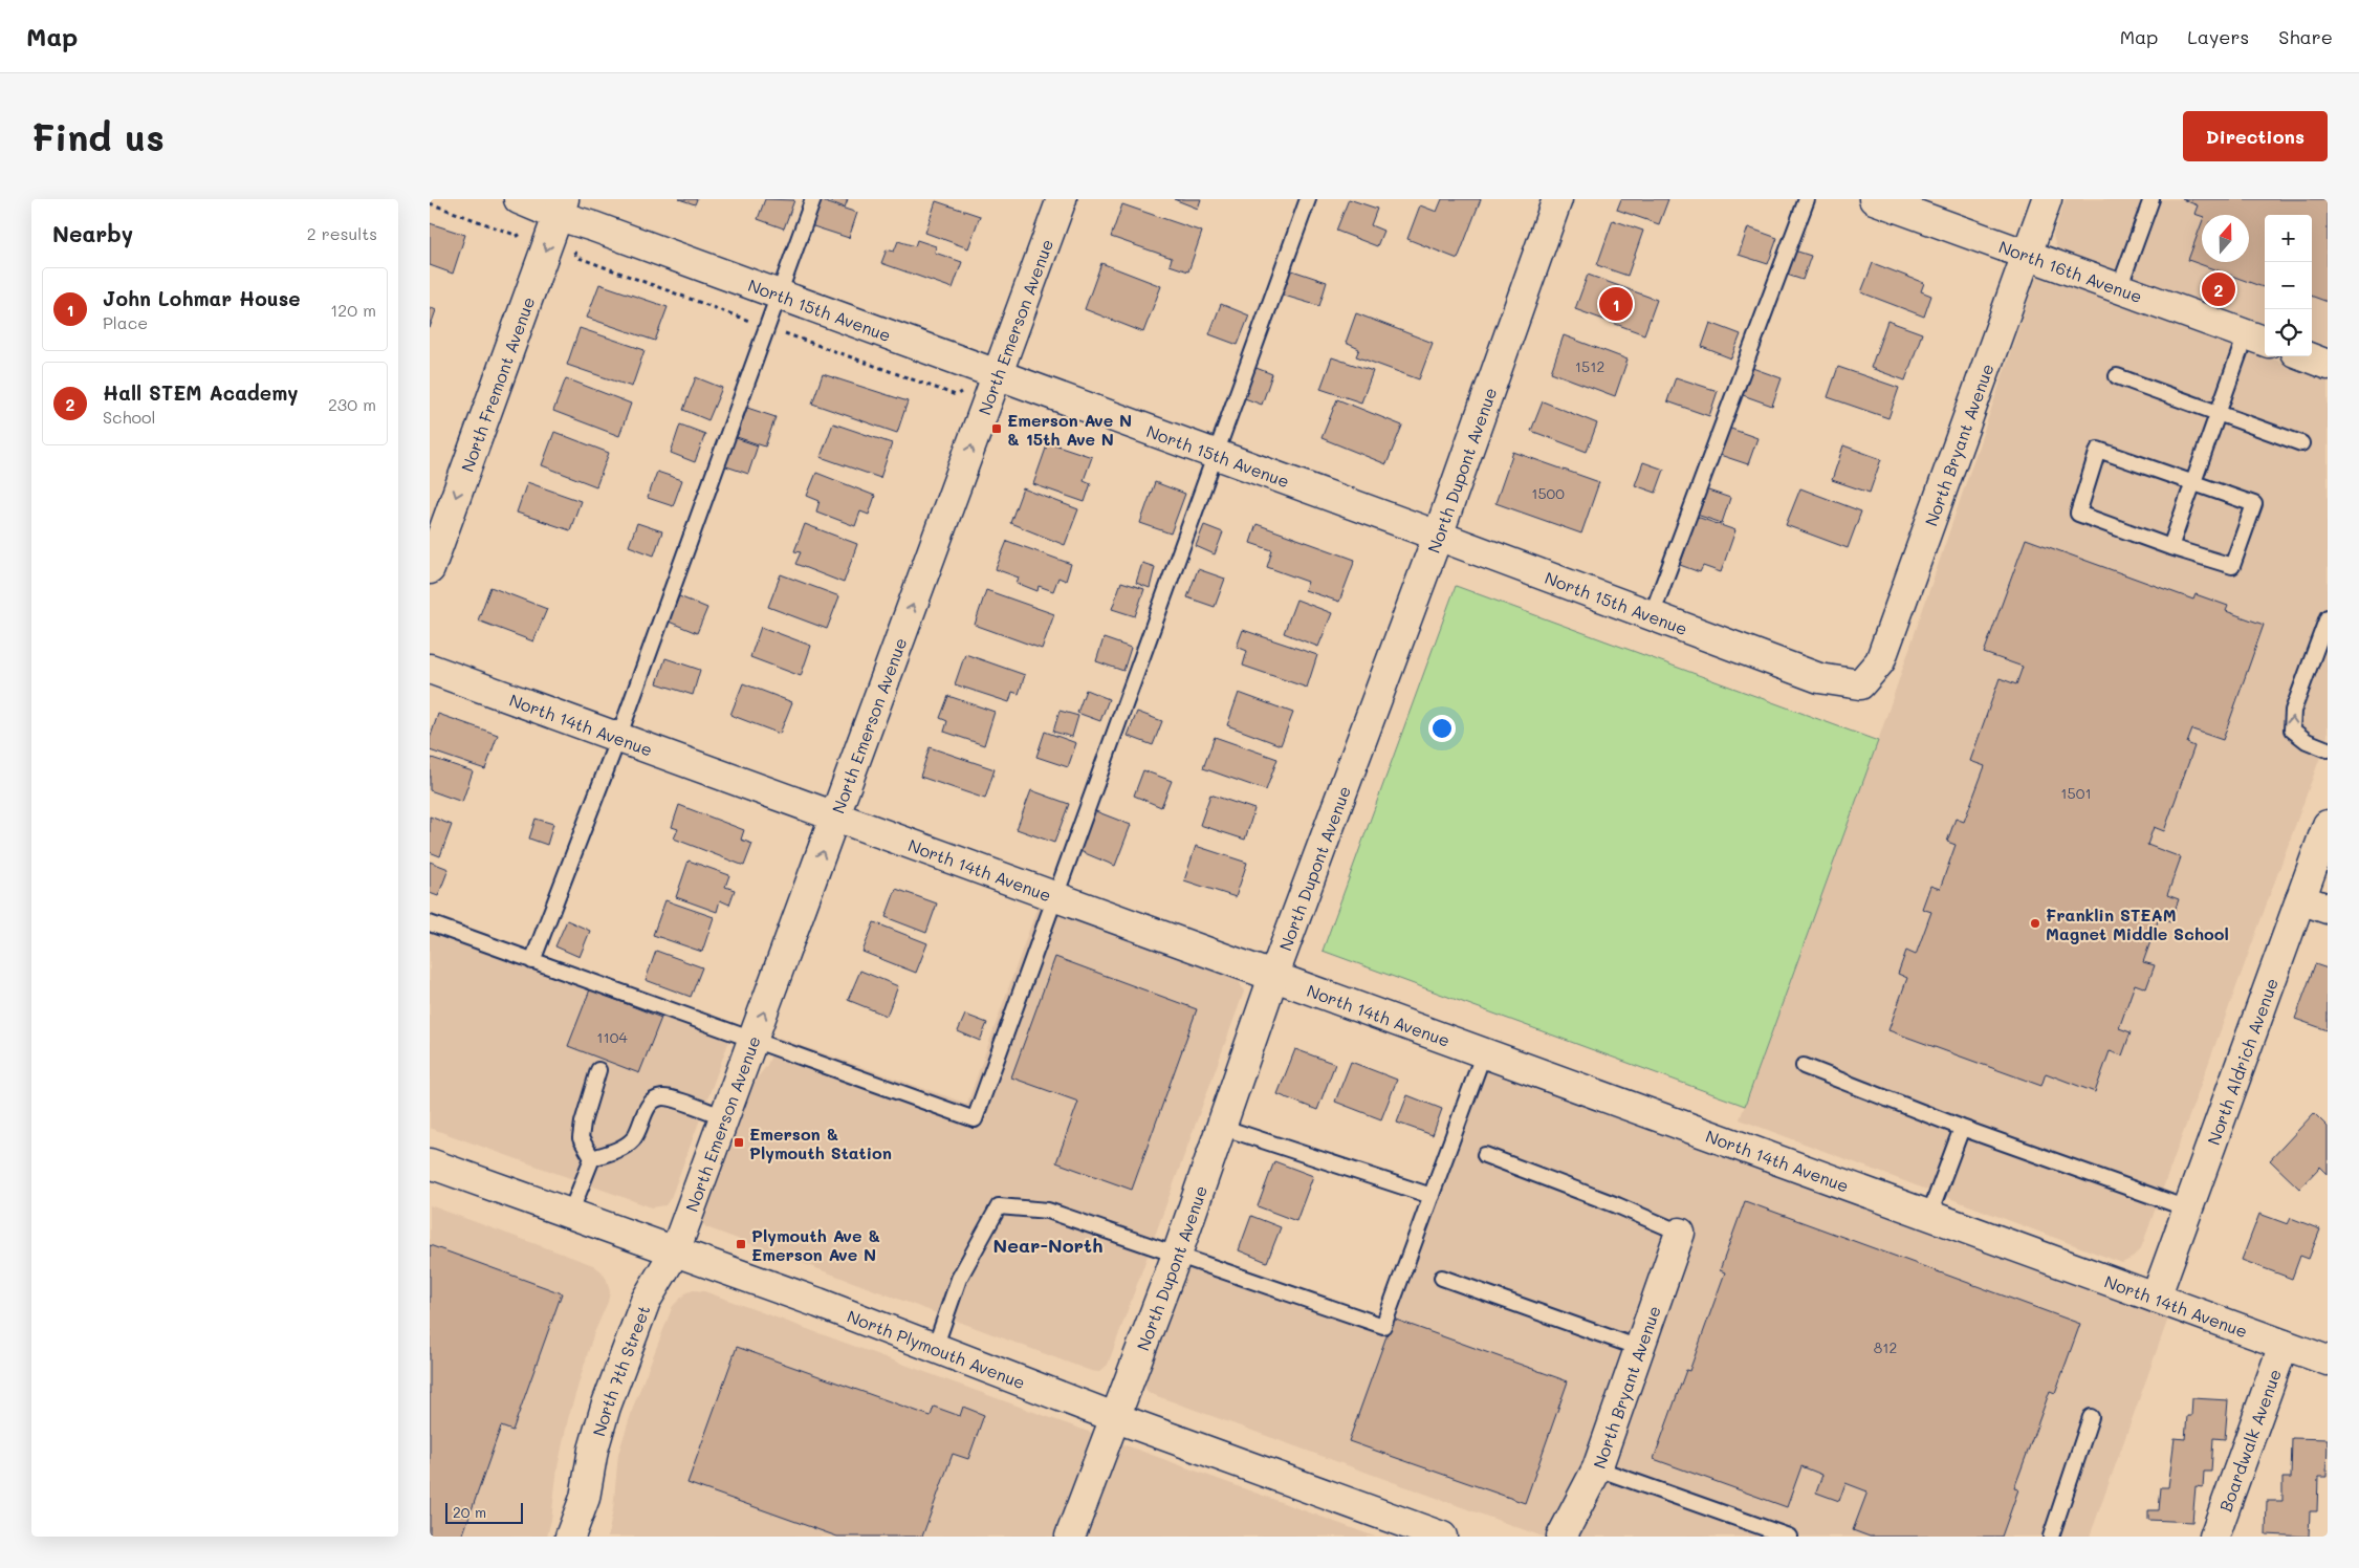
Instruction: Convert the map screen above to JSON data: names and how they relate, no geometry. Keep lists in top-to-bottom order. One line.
{"streets":{"street":["North 16th Avenue","North 15th Avenue","North Emerson Avenue","North Fremont Avenue","North Bryant Avenue","North Dupont Avenue","North 14th Avenue","North Aldrich Avenue","North Plymouth Avenue","North 7th Street","Boardwalk Avenue"]},"crossings":[["North 16th Avenue","North Bryant Avenue"],["North 15th Avenue","North Emerson Avenue"],["North 15th Avenue","North Fremont Avenue"],["North 15th Avenue","North Bryant Avenue"],["North 15th Avenue","North Dupont Avenue"],["North Emerson Avenue","North 14th Avenue"],["North Emerson Avenue","North Plymouth Avenue"],["North Emerson Avenue","North 7th Street"],["North Dupont Avenue","North 14th Avenue"],["North Dupont Avenue","North Plymouth Avenue"],["North 14th Avenue","North Aldrich Avenue"],["North 14th Avenue","Boardwalk Avenue"],["North Plymouth Avenue","North 7th Street"]],"one_way":["North Emerson Avenue","North Fremont Avenue"],"districts":["Near-North"],"places":{"transit":["Emerson Ave N & 15th Ave N","Emerson & Plymouth Station","Plymouth Ave & Emerson Ave N"],"other":["Franklin STEAM Magnet Middle School"]},"house_numbers":["1512","1500","1501","1104","812"],"scale_bar":"20 m","north":"top","page":{"header":"Map","nav":["Map","Layers","Share"],"buttons":"Directions","title":"Find us","heading":["Nearby","2 results"],"map_buttons":["+","−"],"list":[{"mark":"1","name":"John Lohmar House","note":"Place","value":"120 m"},{"mark":"2","name":"Hall STEM Academy","note":"School","value":"230 m"}],"pins":["2","1"],"scale":"20 m"}}
